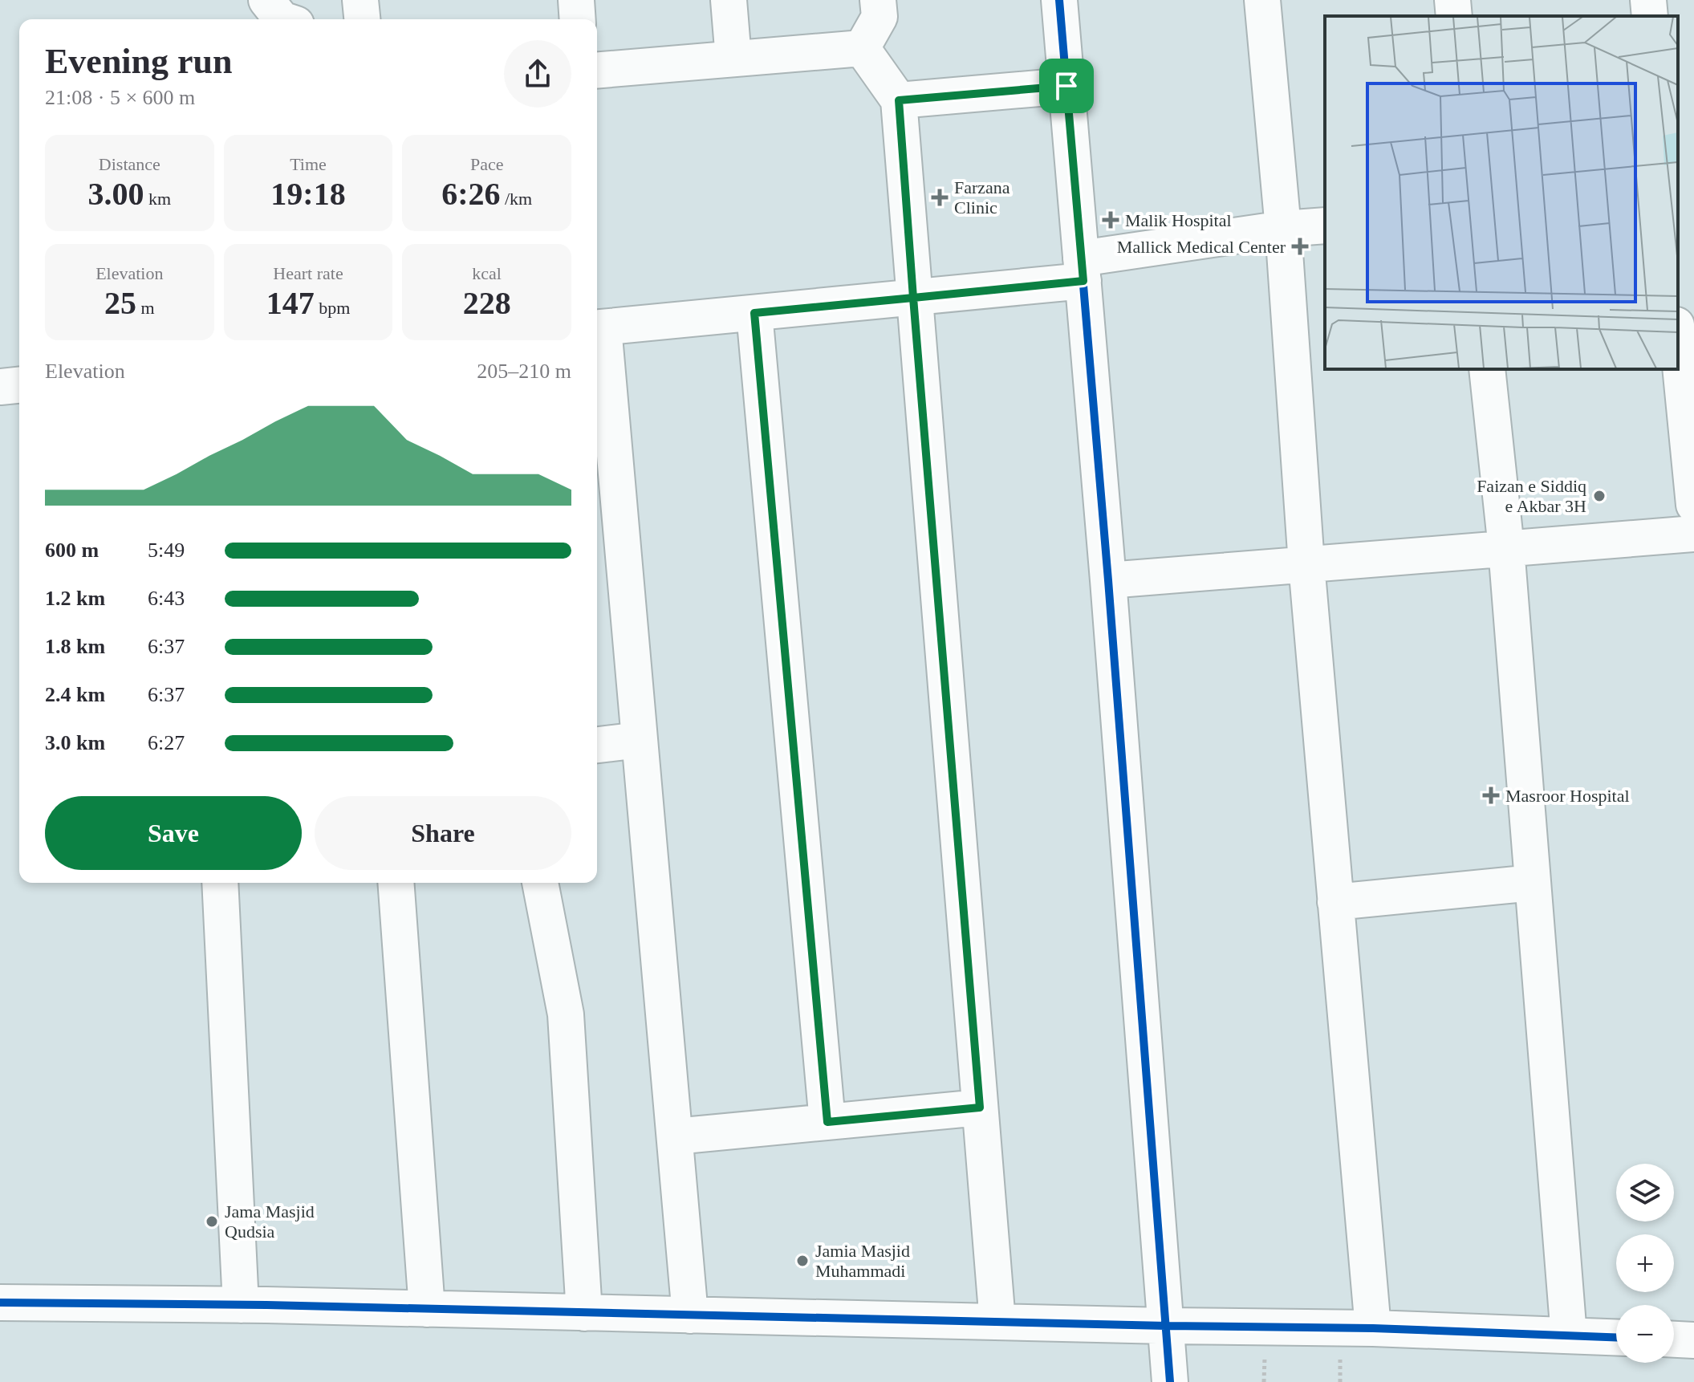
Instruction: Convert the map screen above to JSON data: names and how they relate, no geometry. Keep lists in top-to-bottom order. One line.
{"places":{"health":["Farzana Clinic","Malik Hospital","Mallick Medical Center","Masroor Hospital"],"other":["Faizan e Siddiq e Akbar 3H","Jama Masjid Qudsia","Jamia Masjid Muhammadi"]},"page":{"heading":["Evening run","21:08 · 5 × 600 m"],"stats":[["Distance","3.00 km"],["Time","19:18"],["Pace","6:26 /km"],["Elevation","25 m"],["Heart rate","147 bpm"],["kcal","228"]],"chart":["Elevation","205–210 m"],"list":[{"name":"600 m","note":"5:49"},{"name":"1.2 km","note":"6:43"},{"name":"1.8 km","note":"6:37"},{"name":"2.4 km","note":"6:37"},{"name":"3.0 km","note":"6:27"}],"buttons":["Save","Share"],"map_buttons":["+","−"]}}
